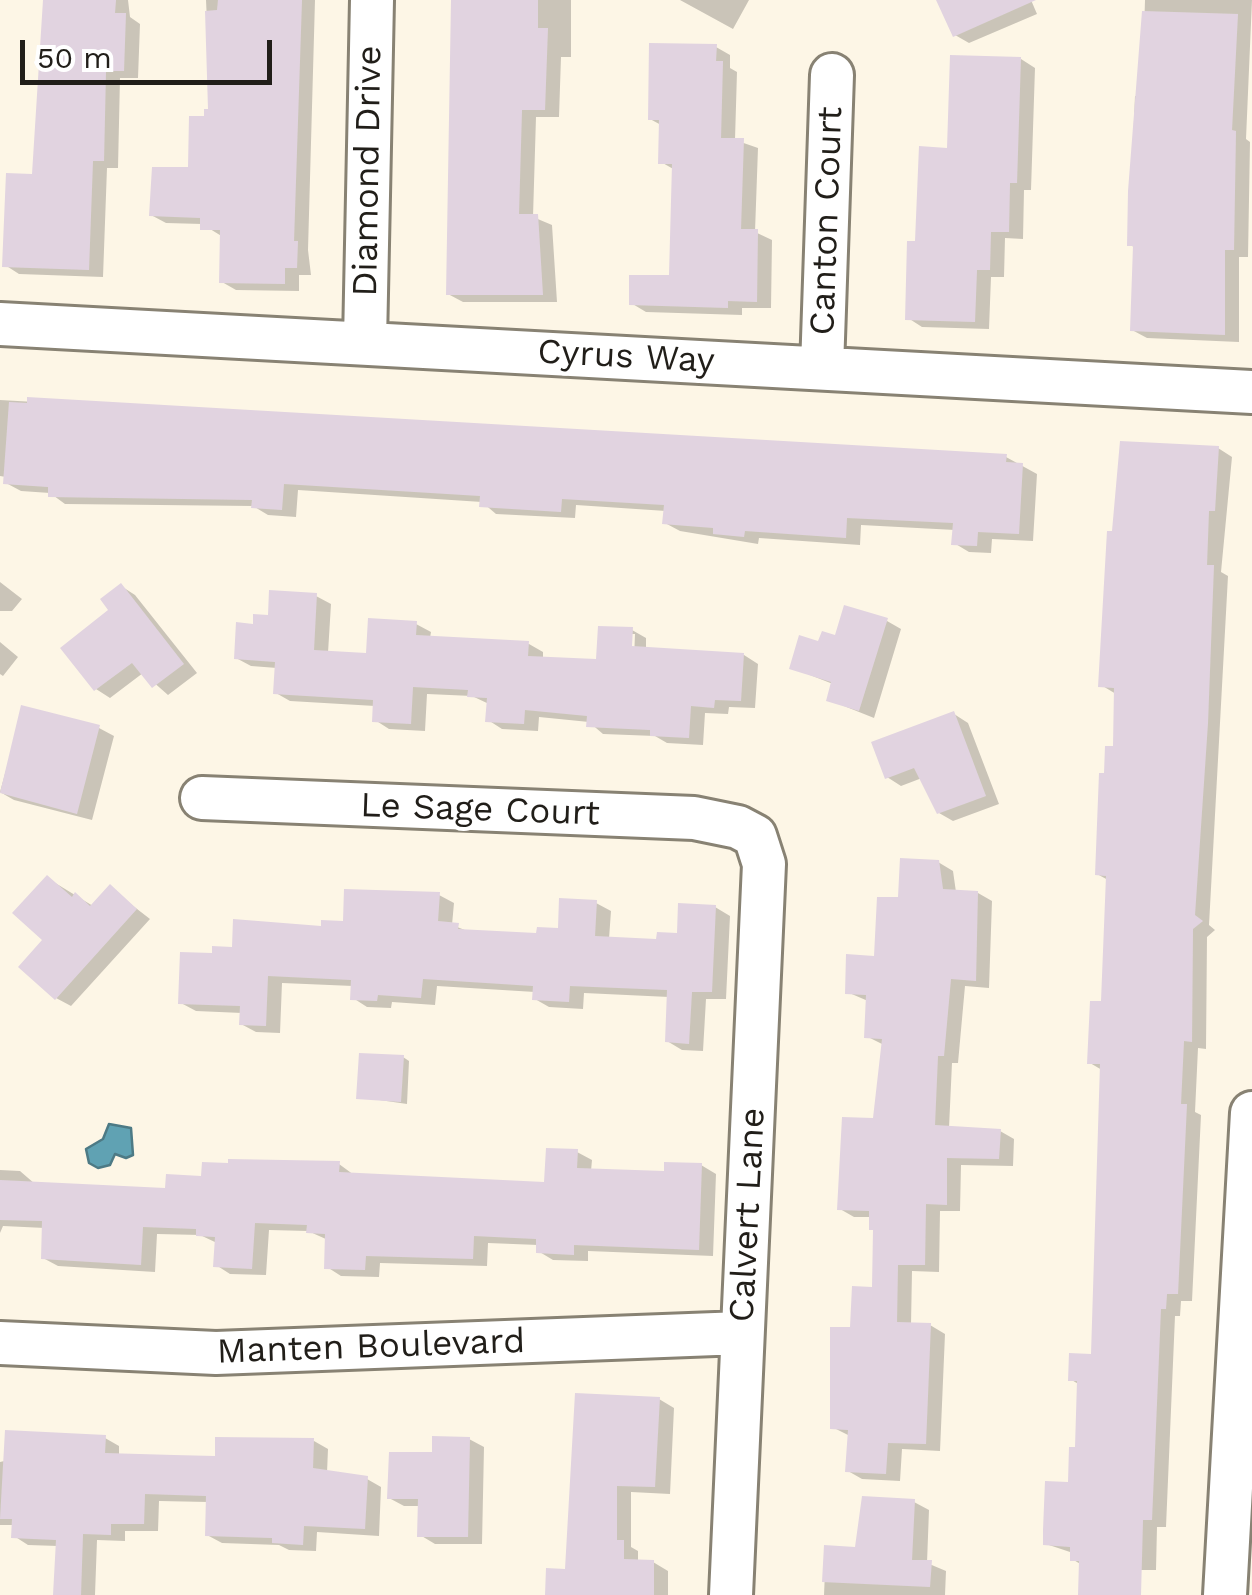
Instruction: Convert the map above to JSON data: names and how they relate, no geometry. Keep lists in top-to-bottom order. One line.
{"streets":{"street":["Diamond Drive","Canton Court","Cyrus Way","Le Sage Court","Calvert Lane","Manten Boulevard"]},"crossings":[["Diamond Drive","Cyrus Way"],["Canton Court","Cyrus Way"],["Le Sage Court","Calvert Lane"],["Calvert Lane","Manten Boulevard"]],"scale_bar":"50 m"}
